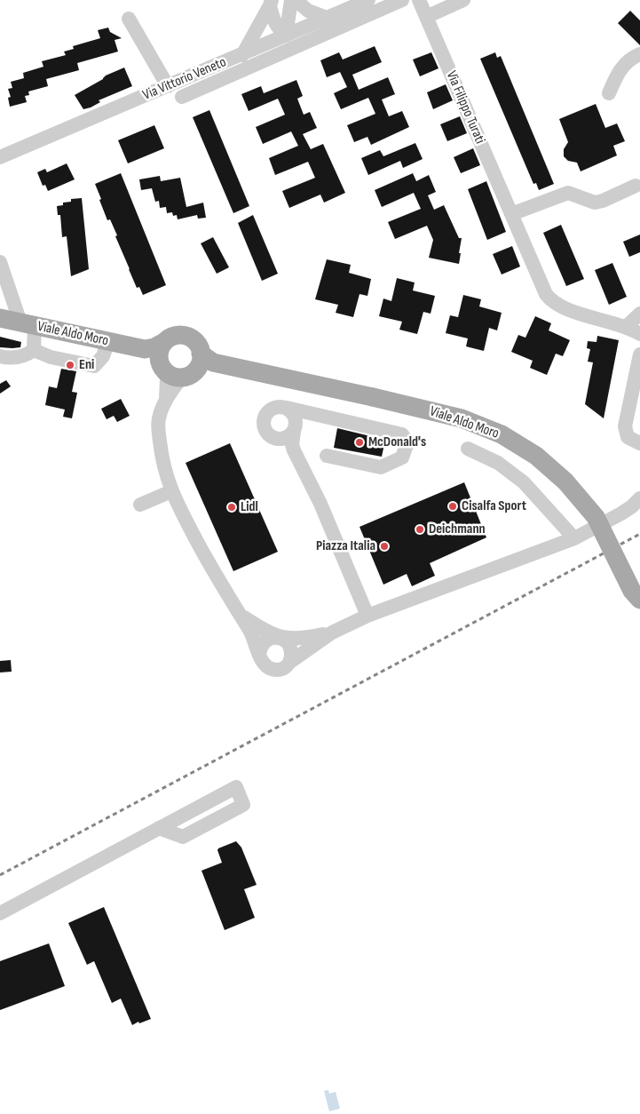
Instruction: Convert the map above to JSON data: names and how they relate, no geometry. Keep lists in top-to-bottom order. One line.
{"streets":{"main road":["Viale Aldo Moro"],"street":["Via Vittorio Veneto","Via Filippo Turati"]},"places":["Eni","McDonald's","Cisalfa Sport","Lidl","Deichmann","Piazza Italia"]}
